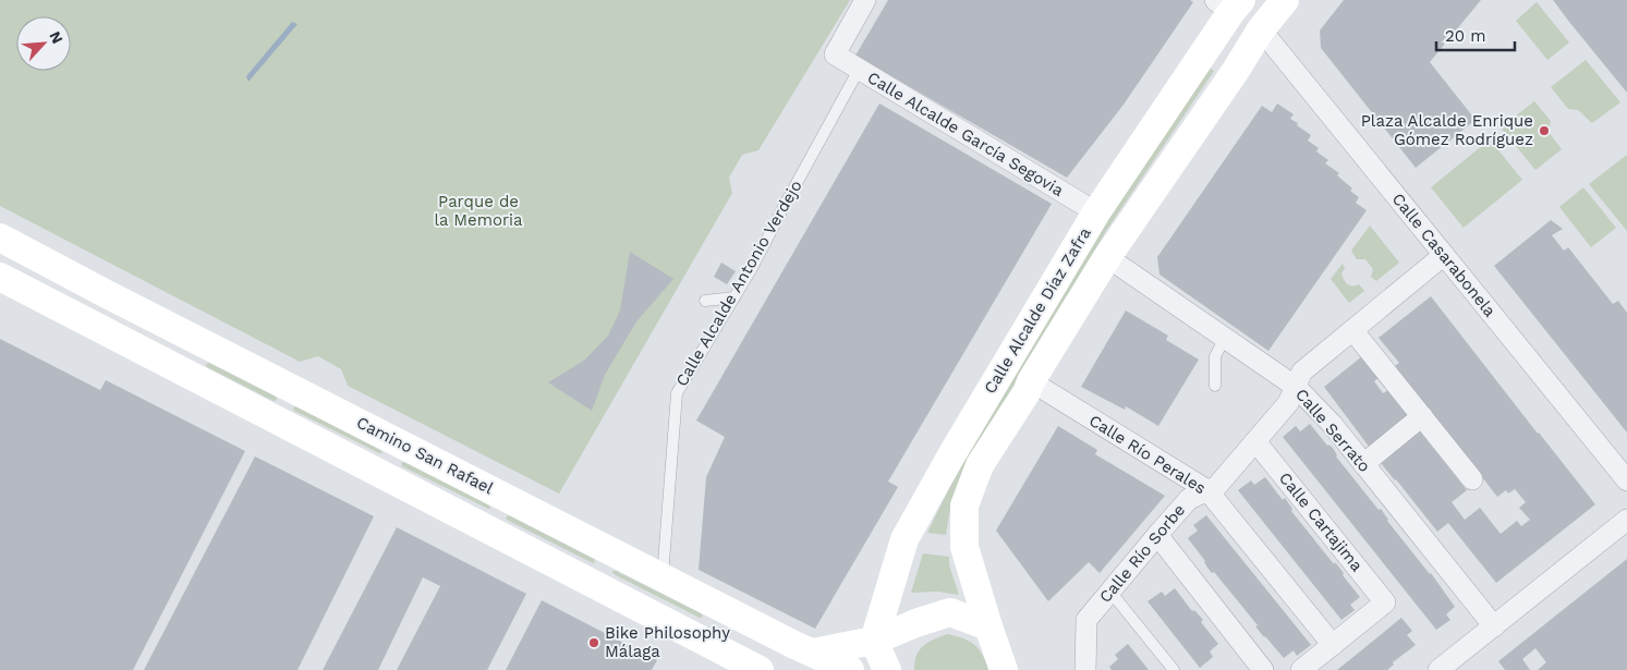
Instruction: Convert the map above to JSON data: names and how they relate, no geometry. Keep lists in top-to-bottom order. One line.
{"streets":{"main road":["Calle Alcalde Díaz Zafra","Camino San Rafael"],"street":["Calle Alcalde García Segovia","Calle Casarabonela","Calle Serrato","Calle Río Perales","Calle Cartajima","Calle Río Sorbe"],"lane":["Calle Alcalde Antonio Verdejo"]},"crossings":[["Calle Alcalde García Segovia","Calle Alcalde Antonio Verdejo"],["Calle Alcalde García Segovia","Calle Alcalde Díaz Zafra"],["Calle Casarabonela","Calle Alcalde Díaz Zafra"],["Calle Casarabonela","Calle Río Sorbe"],["Calle Alcalde Antonio Verdejo","Camino San Rafael"],["Calle Alcalde Díaz Zafra","Calle Serrato"],["Calle Alcalde Díaz Zafra","Calle Río Perales"],["Calle Serrato","Calle Río Sorbe"],["Calle Río Perales","Calle Cartajima"],["Calle Río Perales","Calle Río Sorbe"],["Calle Cartajima","Calle Río Sorbe"]],"parks":["Parque de la Memoria"],"places":["Plaza Alcalde Enrique Gómez Rodríguez","Bike Philosophy Málaga"],"scale_bar":"20 m","north":"top right"}
